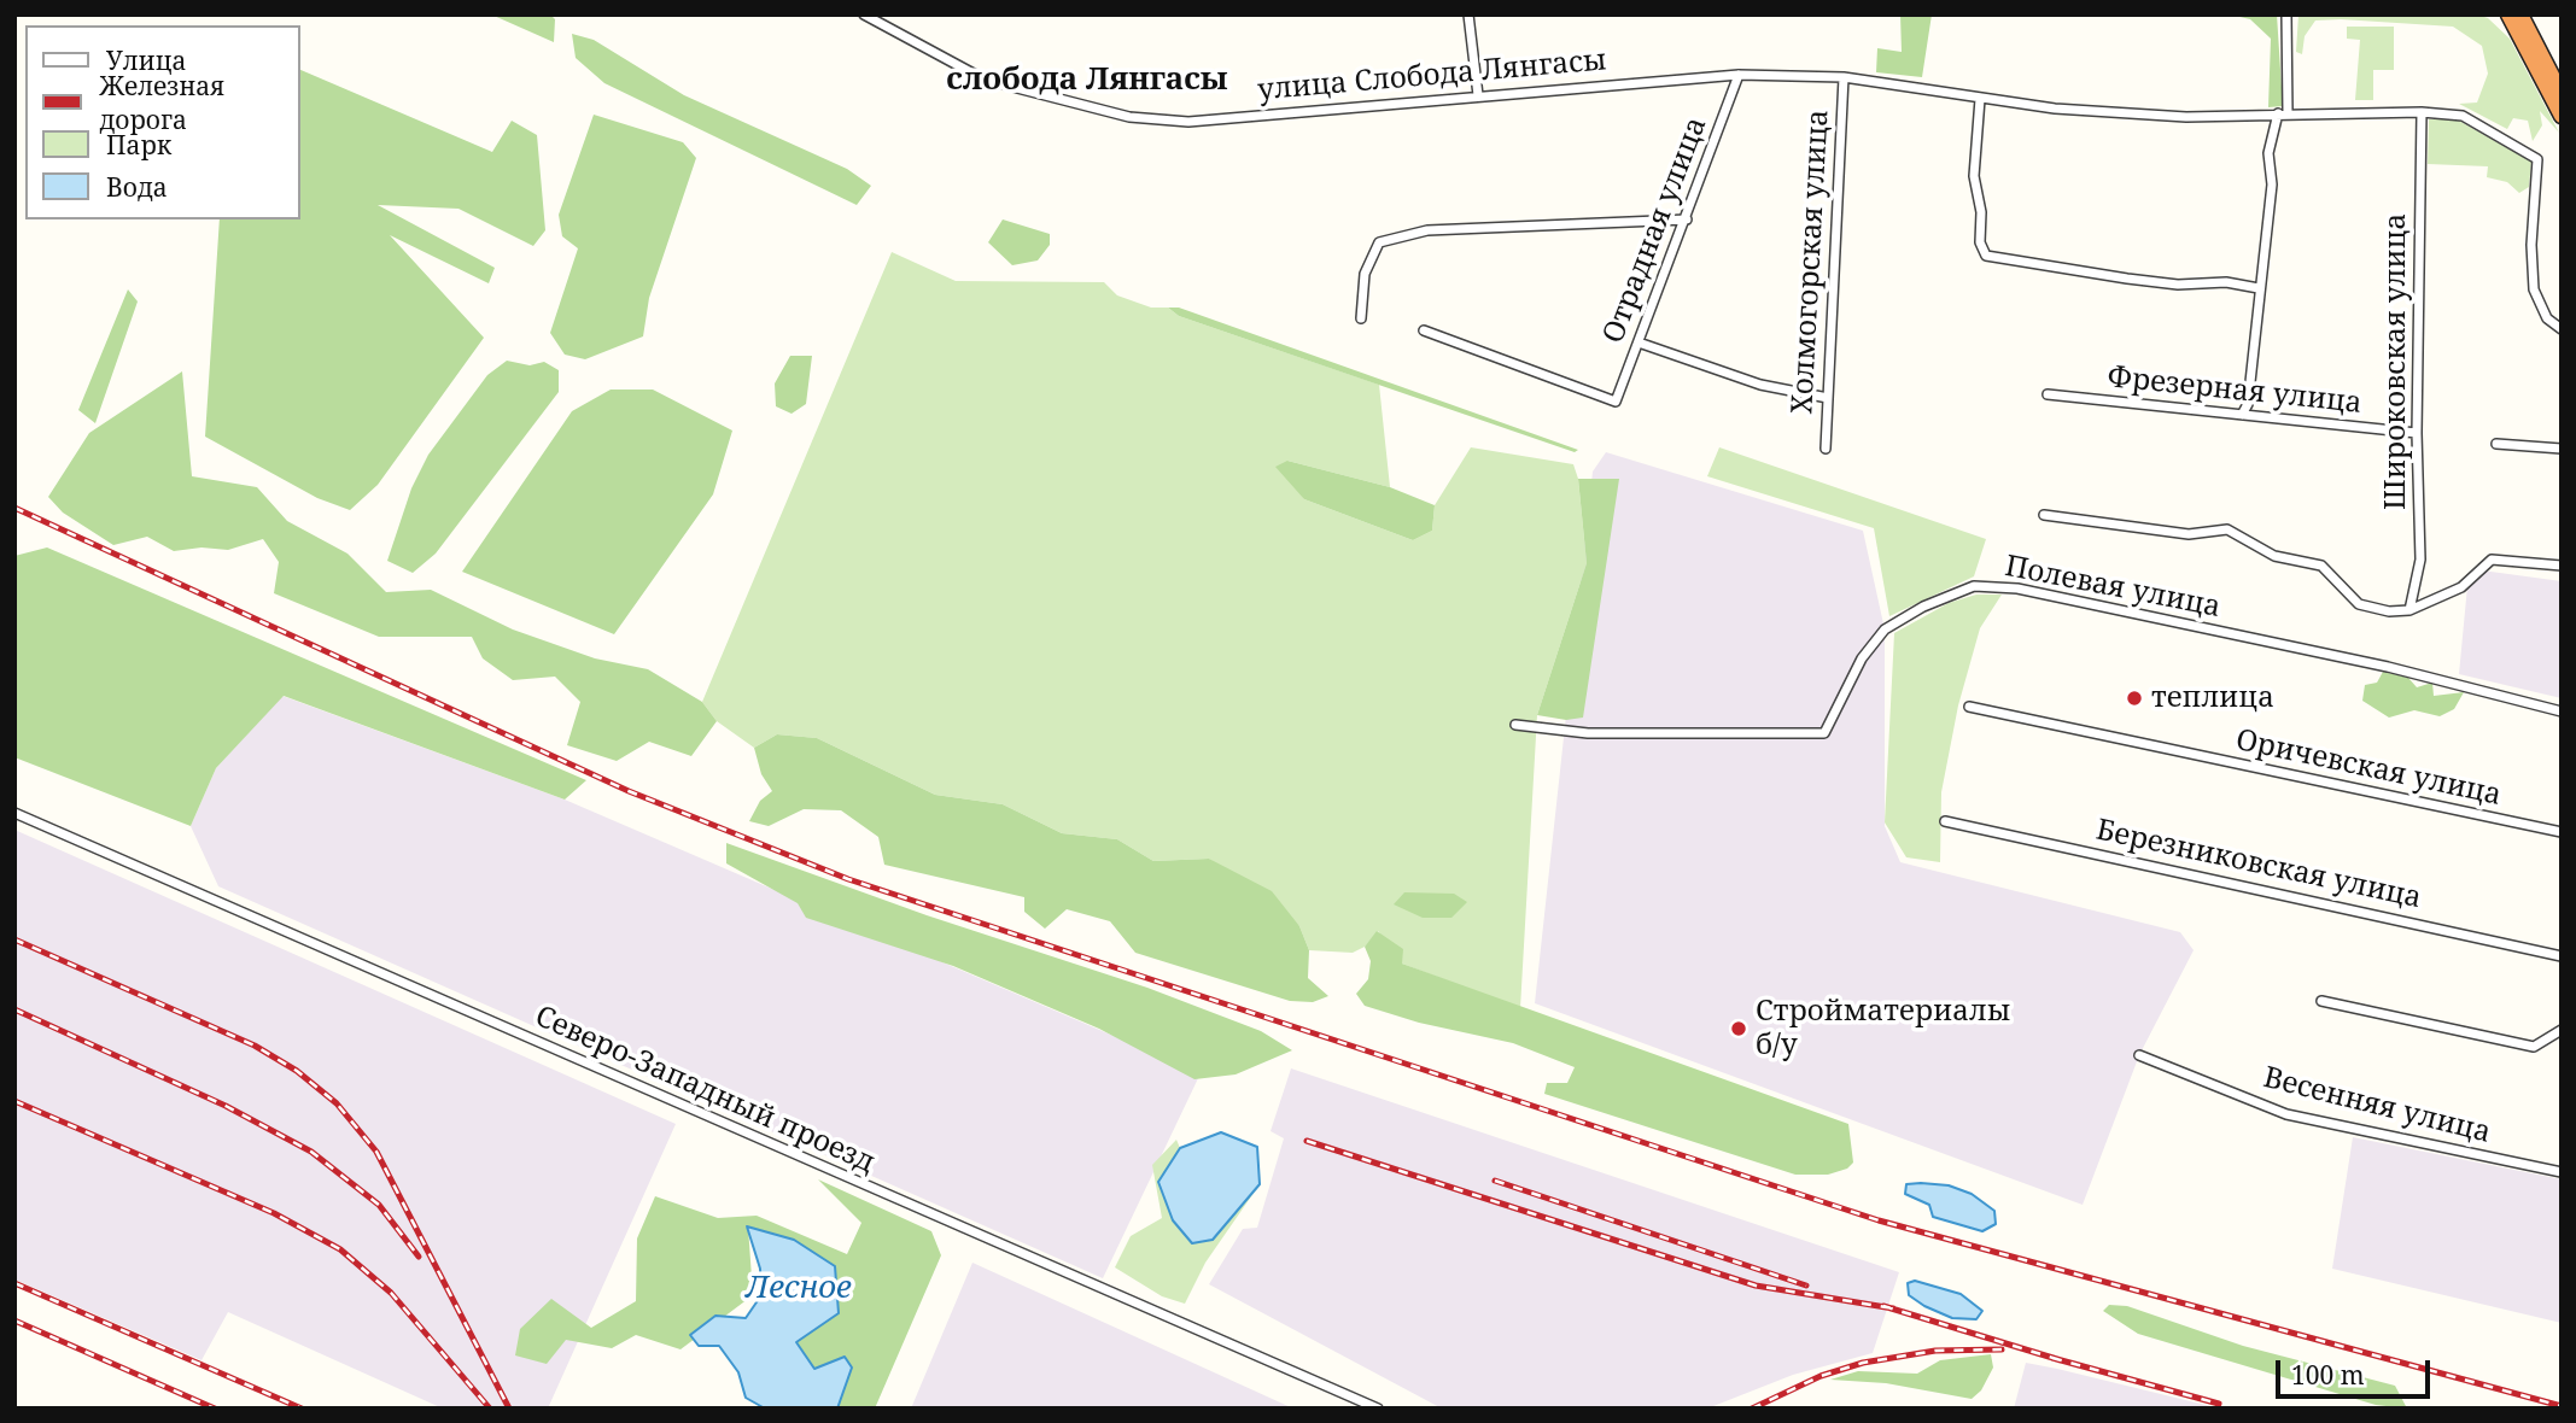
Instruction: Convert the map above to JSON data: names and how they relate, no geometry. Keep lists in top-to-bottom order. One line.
{"streets":{"street":["улица Слобода Лянгасы","Отрадная улица","Холмогорская улица","Широковская улица","Фрезерная улица","Полевая улица","Оричевская улица","Березниковская улица","Северо-Западный проезд","Весенняя улица"]},"crossings":[["улица Слобода Лянгасы","Отрадная улица"],["улица Слобода Лянгасы","Холмогорская улица"],["улица Слобода Лянгасы","Широковская улица"],["Широковская улица","Фрезерная улица"]],"districts":["слобода Лянгасы"],"water":["Лесное"],"places":["теплица","Стройматериалы б/у"],"legend":["Улица","Железная дорога","Парк","Вода"],"scale_bar":"100 m"}
